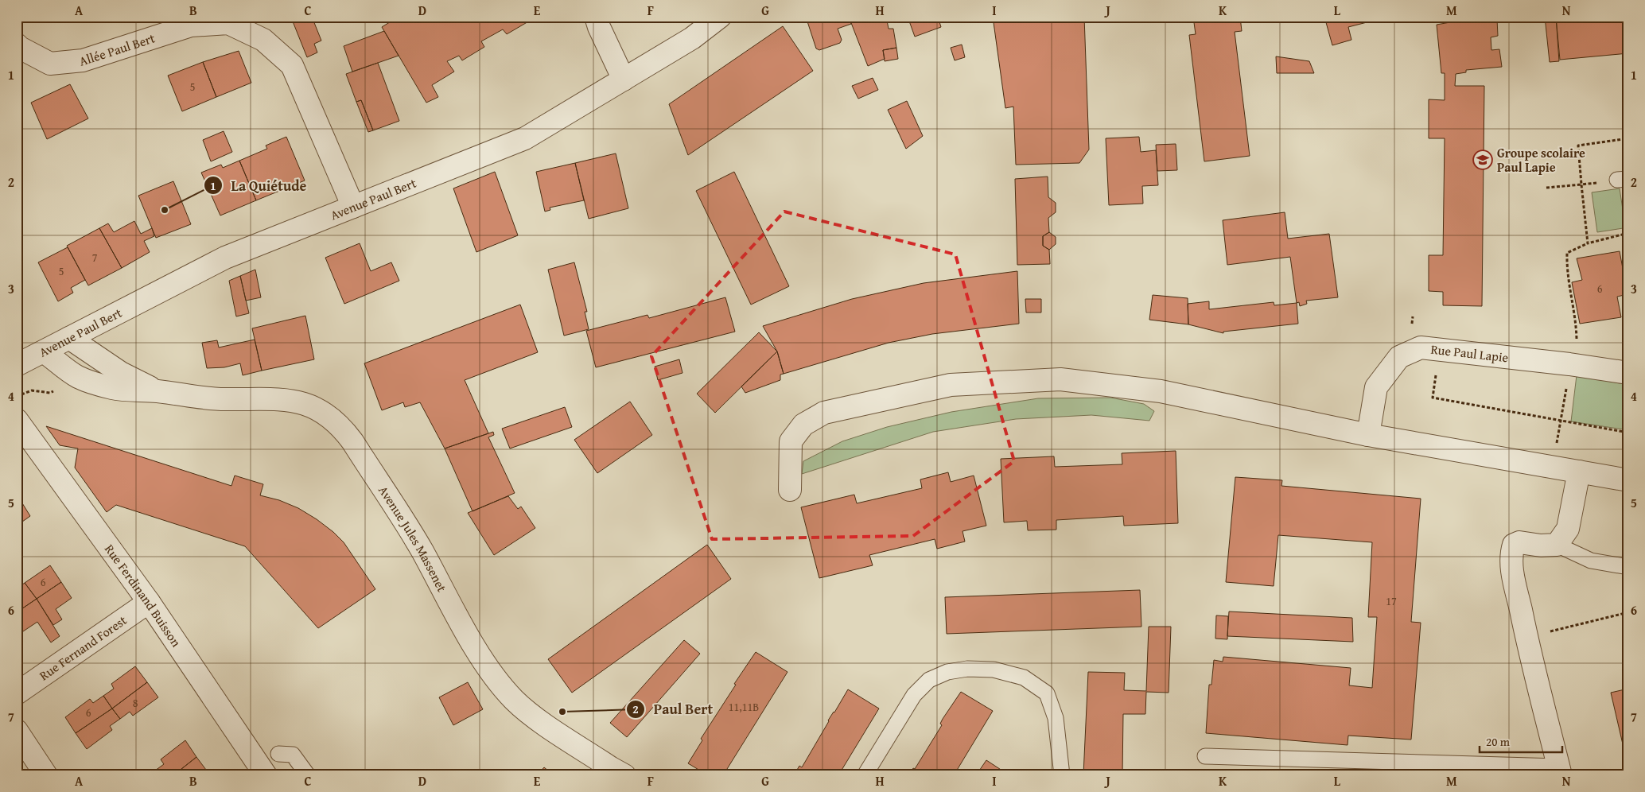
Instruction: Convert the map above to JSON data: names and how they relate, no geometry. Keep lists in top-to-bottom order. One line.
{"streets":{"street":["Allée Paul Bert","Avenue Paul Bert","Rue Paul Lapie","Avenue Jules Massenet","Rue Ferdinand Buisson","Rue Fernand Forest"]},"crossings":[["Allée Paul Bert","Avenue Paul Bert"],["Avenue Paul Bert","Avenue Jules Massenet"],["Rue Ferdinand Buisson","Rue Fernand Forest"]],"places":{"school or university":["Groupe scolaire Paul Lapie"],"other":["La Quiétude","Paul Bert"]},"house_numbers":["5","7","5","6","6","17","8","11,11B","6"],"scale_bar":"20 m","grid":{"columns":["A","B","C","D","E","F","G","H","I","J","K","L","M","N"],"rows":["1","2","3","4","5","6","7"]}}
